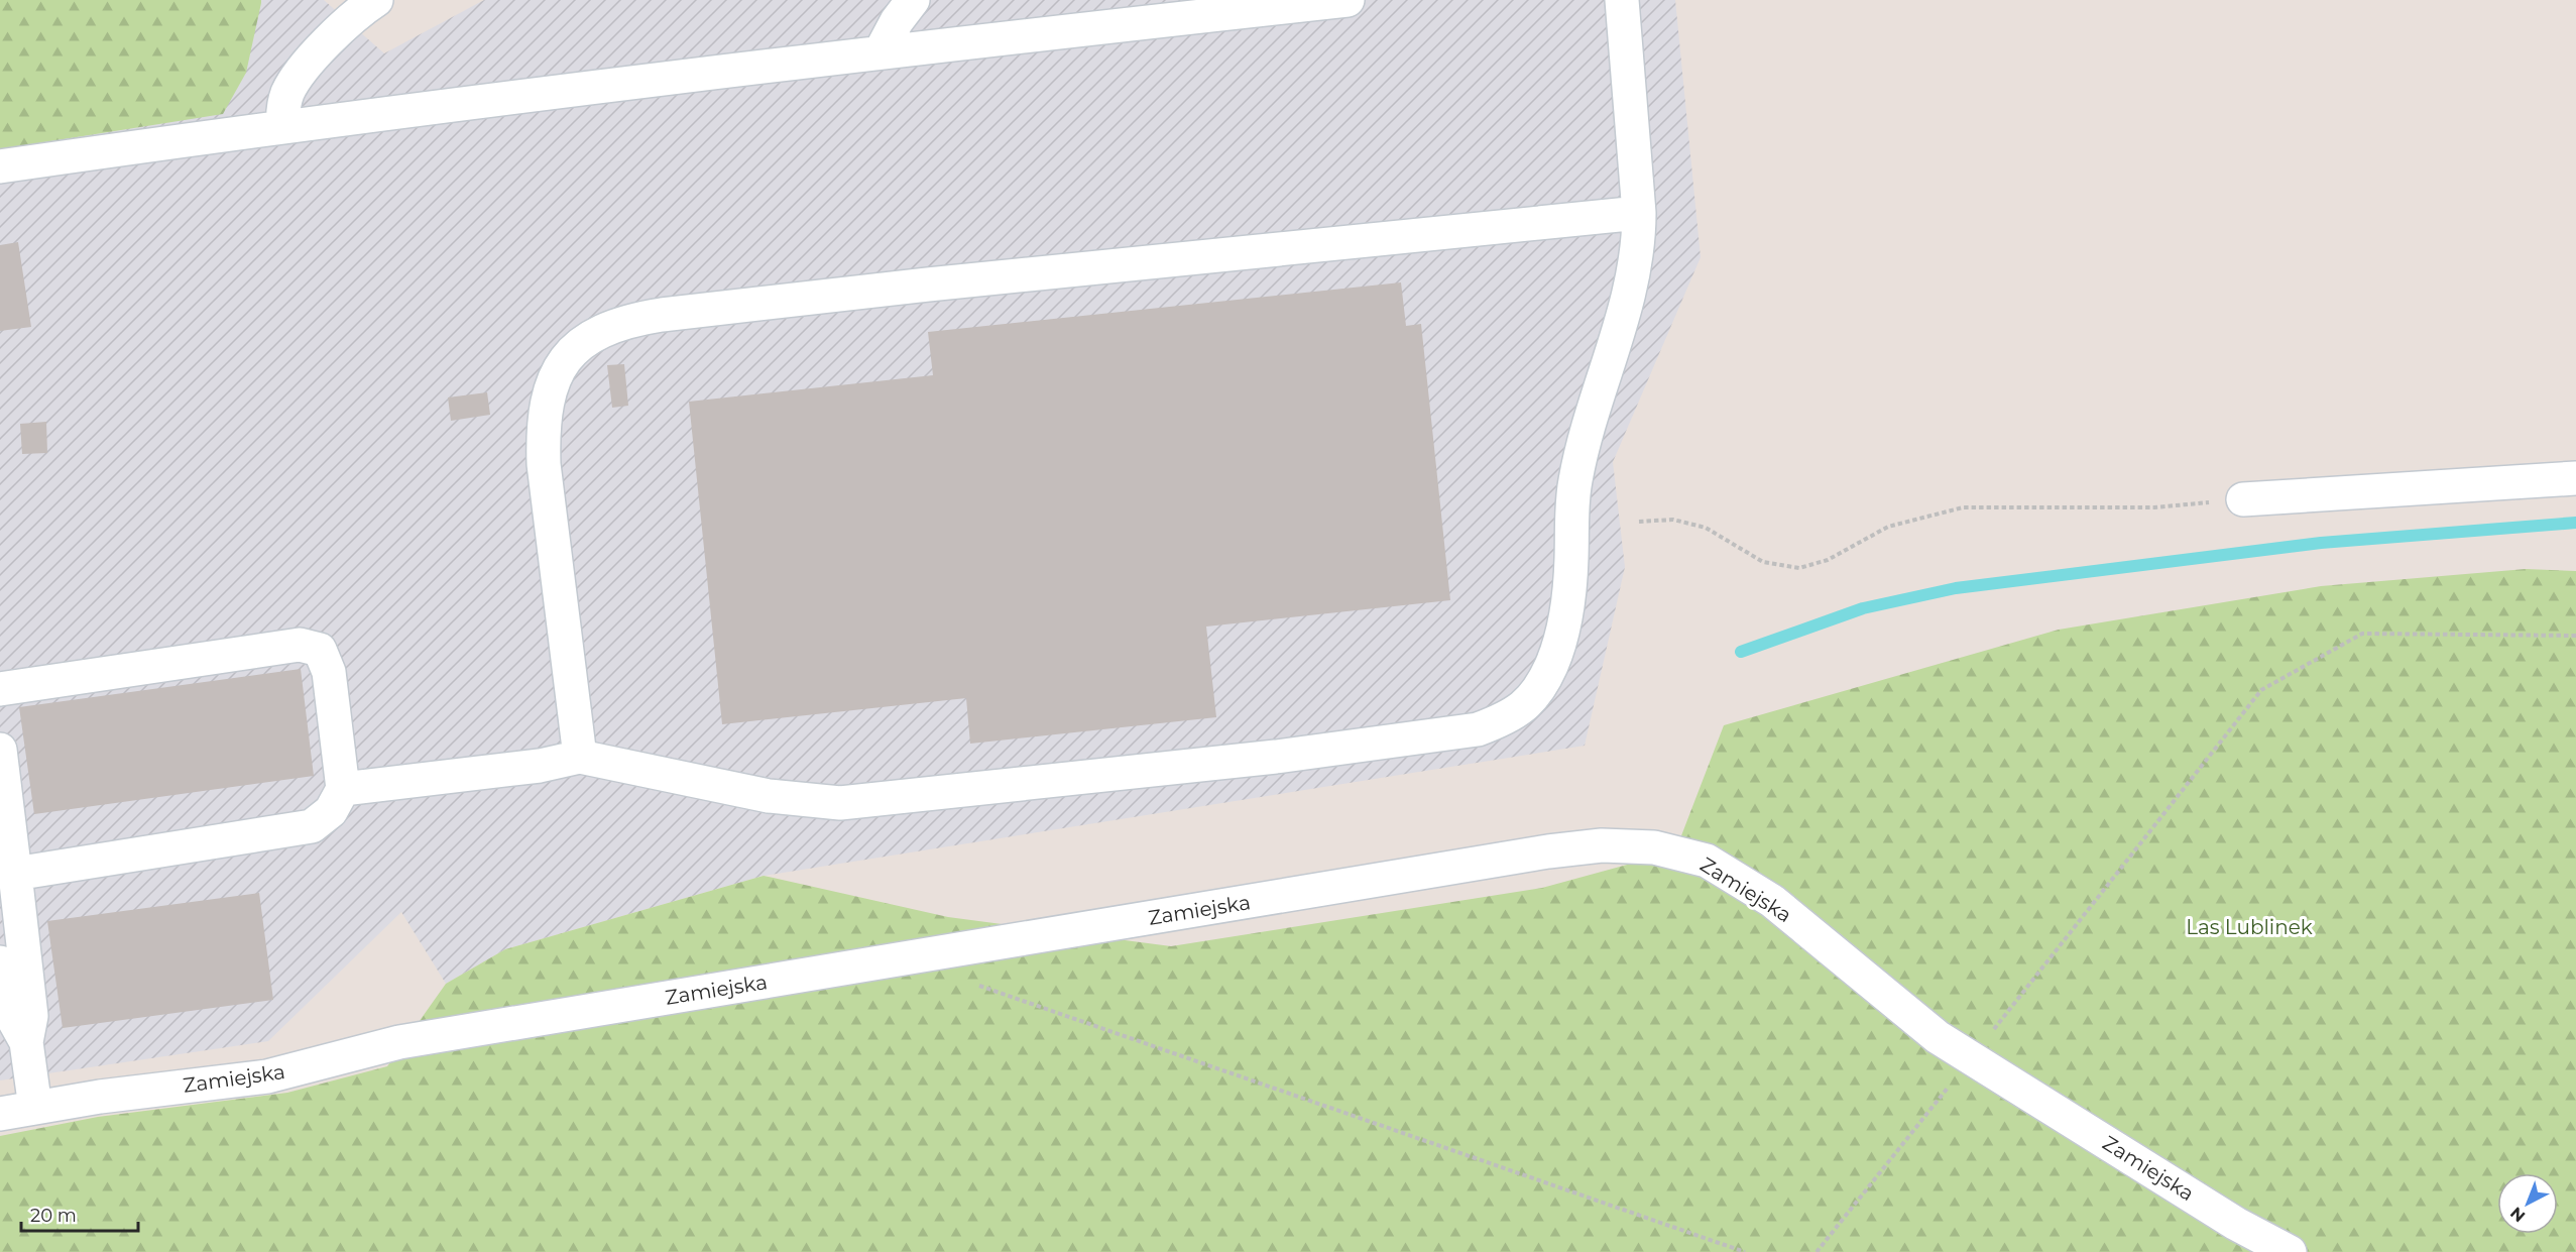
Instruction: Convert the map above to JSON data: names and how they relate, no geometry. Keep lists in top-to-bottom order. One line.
{"streets":{"street":["Zamiejska"]},"parks":["Las Lublinek"],"scale_bar":"20 m","north":"bottom left"}
